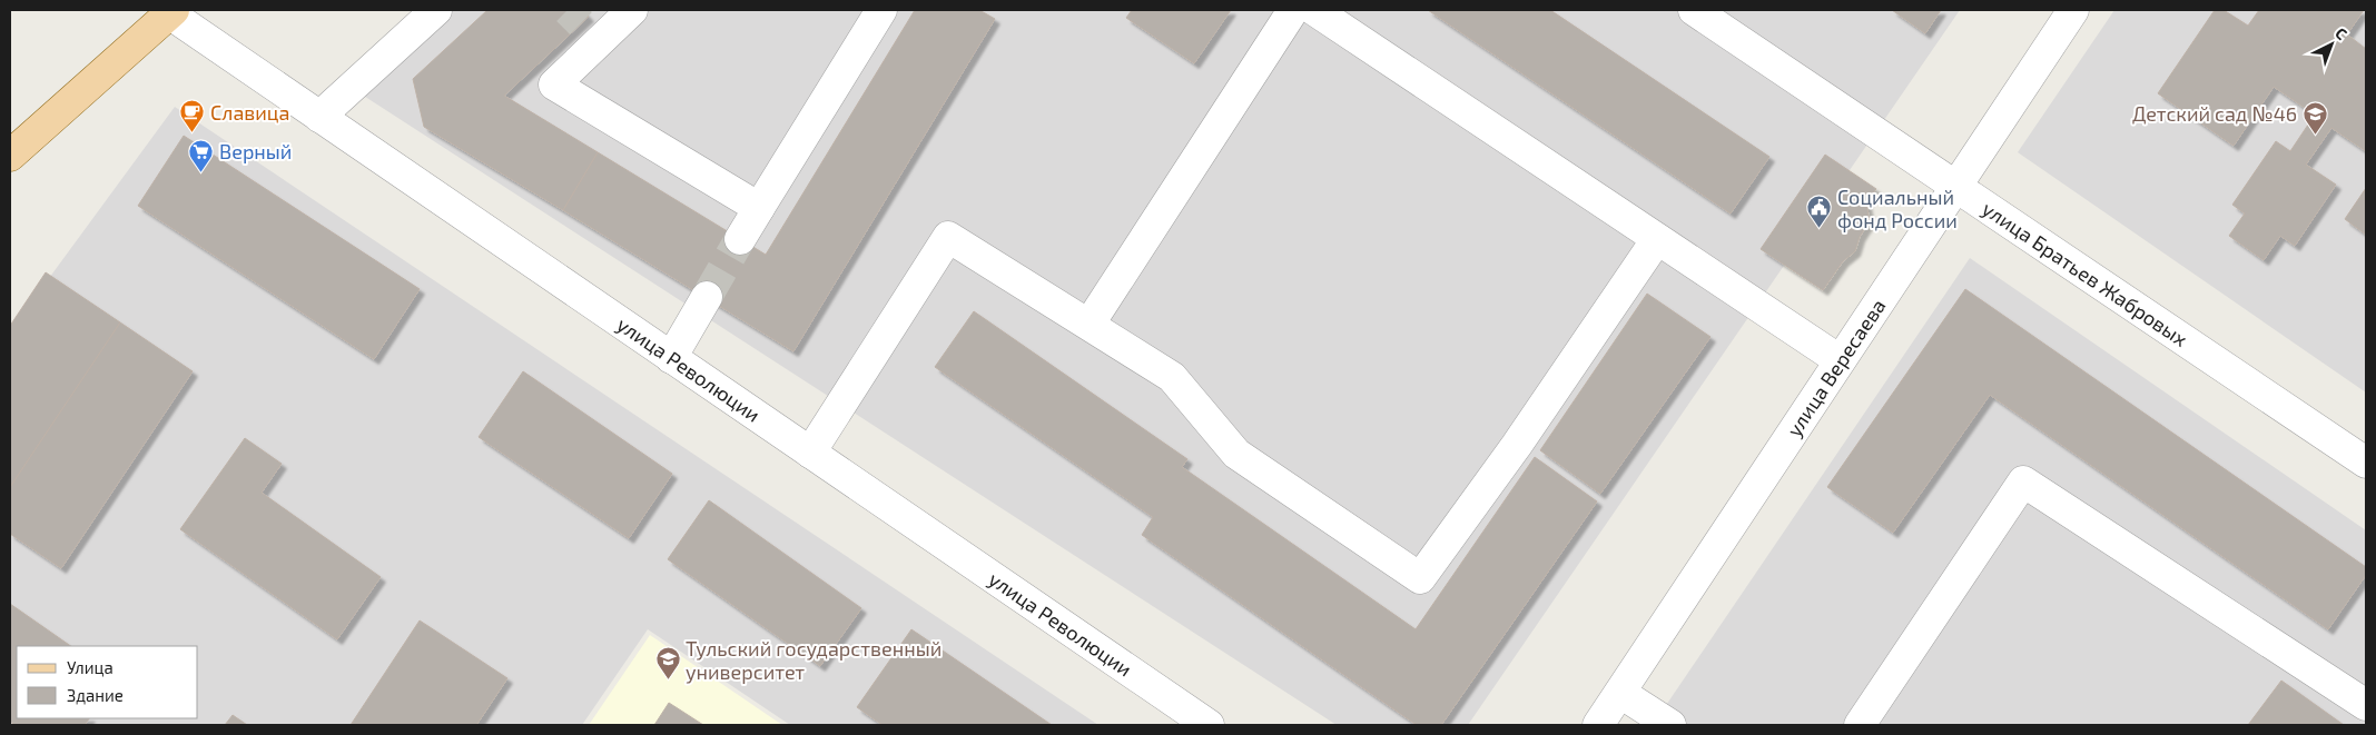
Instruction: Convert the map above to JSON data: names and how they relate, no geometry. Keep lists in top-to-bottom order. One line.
{"streets":{"street":["улица Братьев Жабровых","улица Вересаева","улица Революции"]},"crossings":[["улица Братьев Жабровых","улица Вересаева"]],"places":{"cafe":["Славица"],"school or university":["Детский сад №46","Тульский государственный университет"],"supermarket":["Верный"],"public building":["Социальный фонд России"]},"legend":["Улица","Здание"],"north":"top right"}
